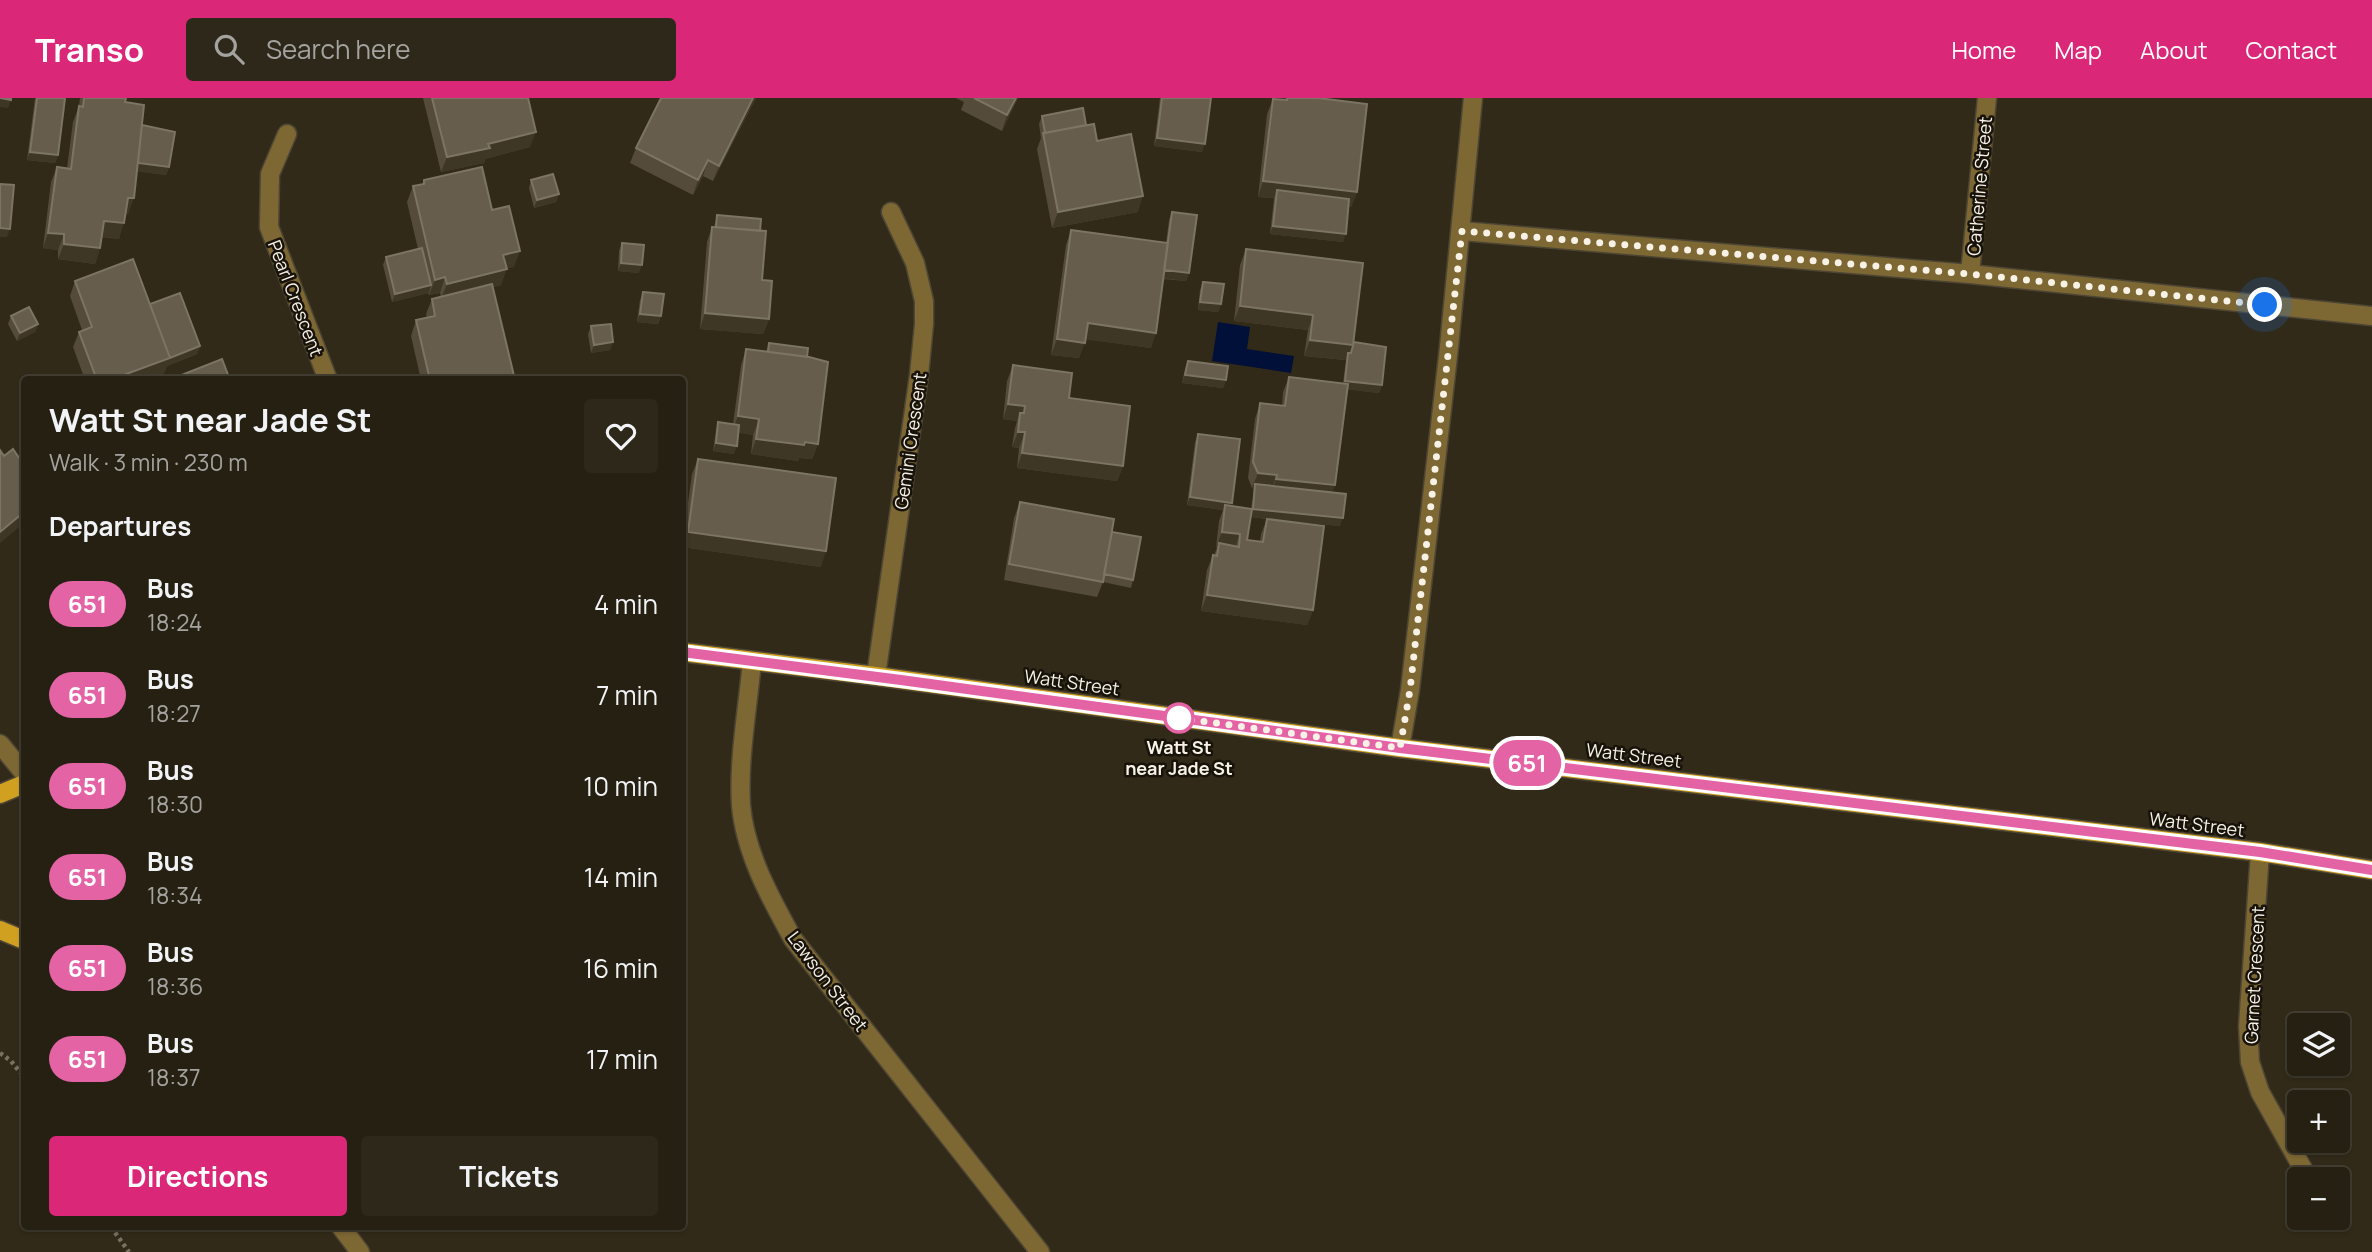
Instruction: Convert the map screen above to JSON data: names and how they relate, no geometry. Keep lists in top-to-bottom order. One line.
{"streets":{"main road":["Watt Street"],"street":["Catherine Street","Pearl Crescent","Gemini Crescent","Garnet Crescent","Lawson Street"]},"crossings":[["Gemini Crescent","Watt Street"],["Watt Street","Garnet Crescent"],["Watt Street","Lawson Street"]],"places":["Watt St near Jade St"],"lines":["bus line 651"],"page":{"header":"Transo","search":"Search here","nav":["Home","Map","About","Contact"],"on_map":"651","heading":[["Watt St near Jade St","Walk · 3 min · 230 m"],"Departures"],"list":[{"mark":"651","name":"Bus","note":"18:24","value":"4 min"},{"mark":"651","name":"Bus","note":"18:27","value":"7 min"},{"mark":"651","name":"Bus","note":"18:30","value":"10 min"},{"mark":"651","name":"Bus","note":"18:34","value":"14 min"},{"mark":"651","name":"Bus","note":"18:36","value":"16 min"},{"mark":"651","name":"Bus","note":"18:37","value":"17 min"}],"map_buttons":["+","−"],"buttons":["Directions","Tickets"]}}
